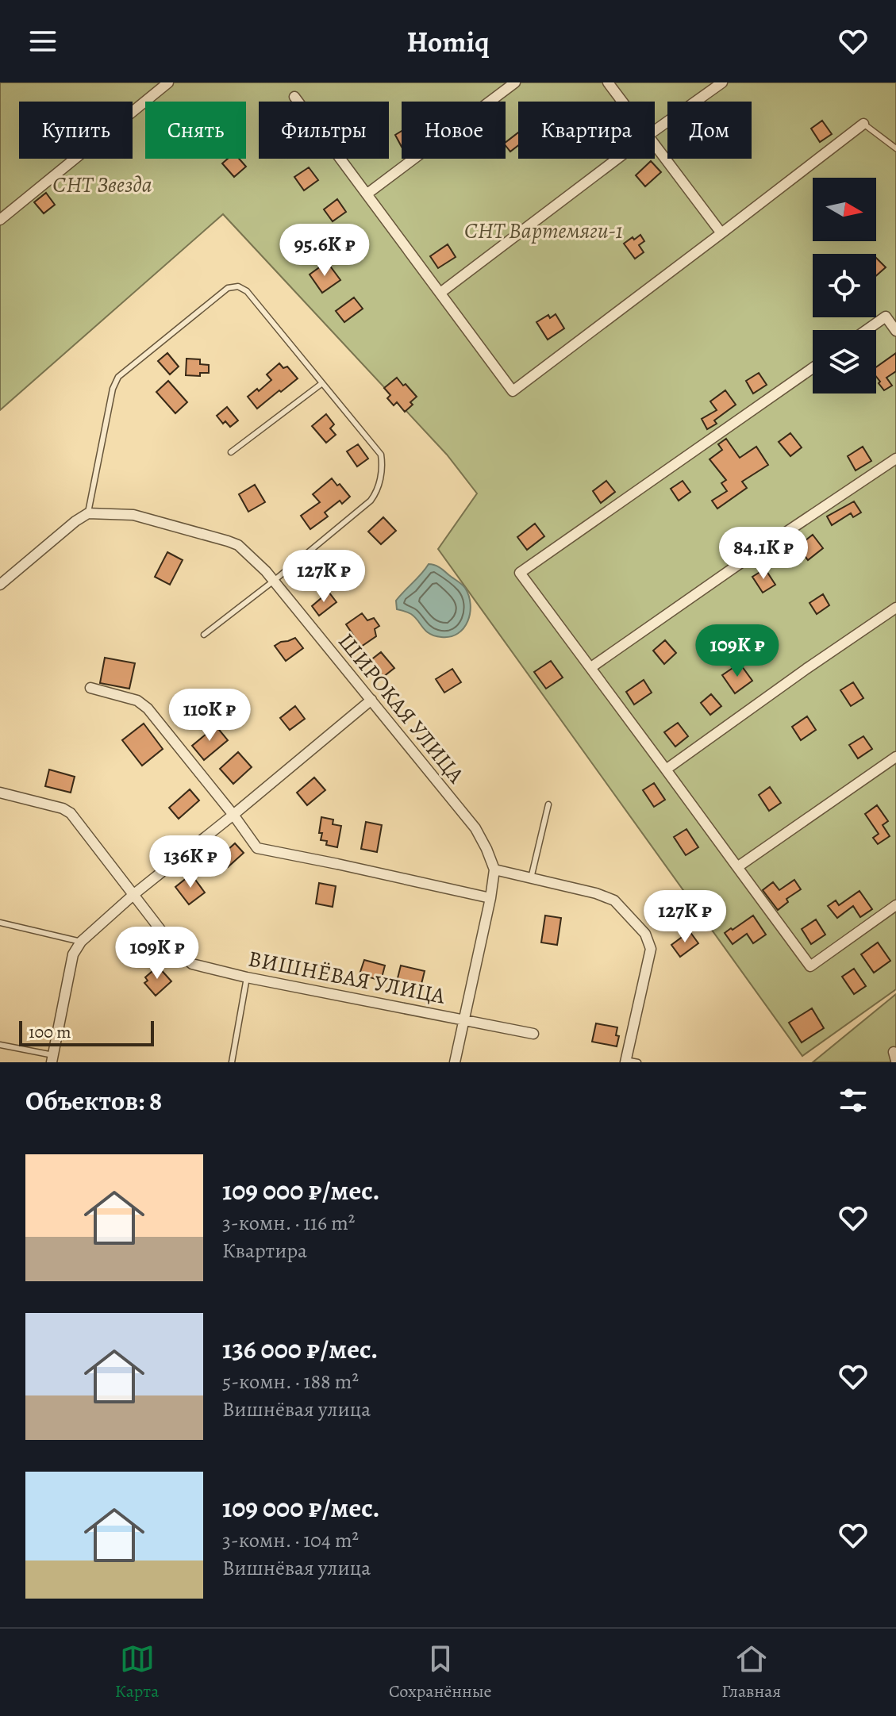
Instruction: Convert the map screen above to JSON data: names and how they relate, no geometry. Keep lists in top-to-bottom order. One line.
{"streets":{"street":["ШИРОКАЯ УЛИЦА","ВИШНЁВАЯ УЛИЦА"]},"parks":["СНТ Звезда","СНТ Вартемяги-1"],"scale_bar":"100 m","north":"right","page":{"header":"Homiq","chip":["Купить","Снять","Фильтры","Новое","Квартира","Дом"],"price":["95.6K ₽","84.1K ₽","127K ₽","109K ₽","110K ₽","136K ₽","127K ₽","109K ₽"],"scale":"100 m","heading":"Объектов: 8","list":[{"name":"109 000 ₽/мес.","note":"3-комн. · 116 m² · Квартира"},{"name":"136 000 ₽/мес.","note":"5-комн. · 188 m² · Вишнёвая улица"},{"name":"109 000 ₽/мес.","note":"3-комн. · 104 m² · Вишнёвая улица"}],"tabs":["Карта","Сохранённые","Главная"]}}
